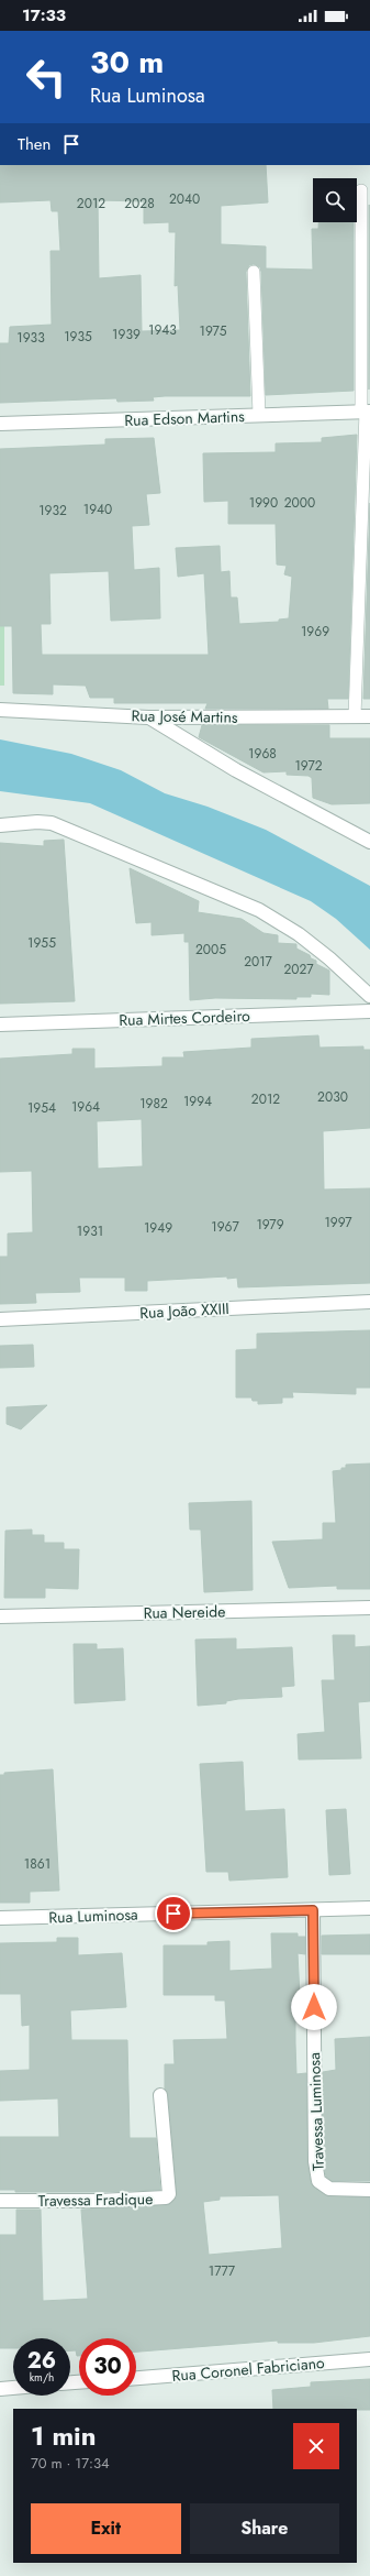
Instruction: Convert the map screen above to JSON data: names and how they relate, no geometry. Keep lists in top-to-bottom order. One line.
{"streets":{"street":["Rua Edson Martins","Rua José Martins","Rua Mirtes Cordeiro","Rua João XXIII","Rua Nereide","Rua Luminosa","Travessa Luminosa","Travessa Fradique","Rua Coronel Fabriciano"]},"crossings":[["Rua Luminosa","Travessa Luminosa"]],"house_numbers":["2040","2012","2028","1943","1975","1939","1935","1933","1990","2000","1940","1932","1969","1968","1972","1955","2005","2017","2027","2030","2012","1994","1982","1964","1954","1997","1979","1967","1949","1931","1861","1777"],"page":{"status":"17:33","turn":["30 m","Rua Luminosa"],"then":"Then","speed":"26 km/h","limit":"30","heading":["1 min","70 m · 17:34"],"buttons":["Exit","Share"]}}
